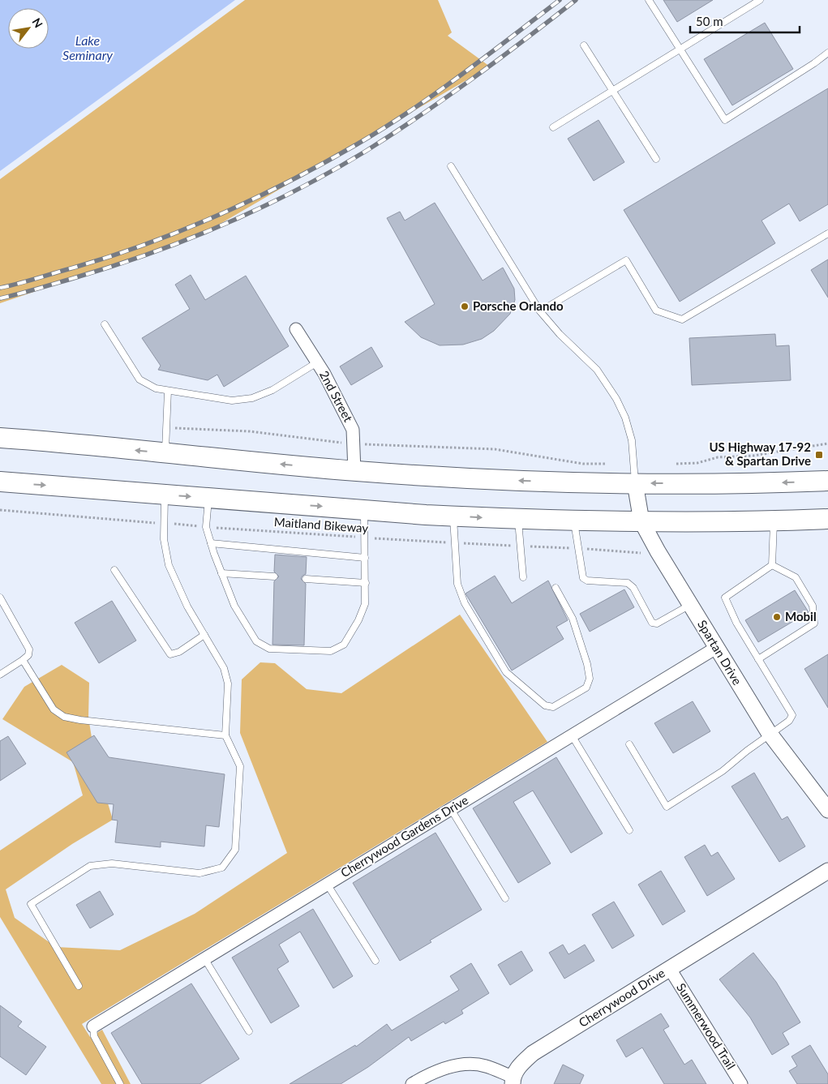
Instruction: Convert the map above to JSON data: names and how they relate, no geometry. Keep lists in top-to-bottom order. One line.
{"streets":{"street":["2nd Street","Spartan Drive","Cherrywood Gardens Drive","Cherrywood Drive","Summerwood Trail"],"path":["Maitland Bikeway"]},"crossings":[["Spartan Drive","Cherrywood Gardens Drive"],["Cherrywood Drive","Summerwood Trail"]],"water":["Lake Seminary"],"places":{"other":["Porsche Orlando","Mobil"],"transit":["US Highway 17-92 & Spartan Drive"]},"scale_bar":"50 m","north":"top right"}
